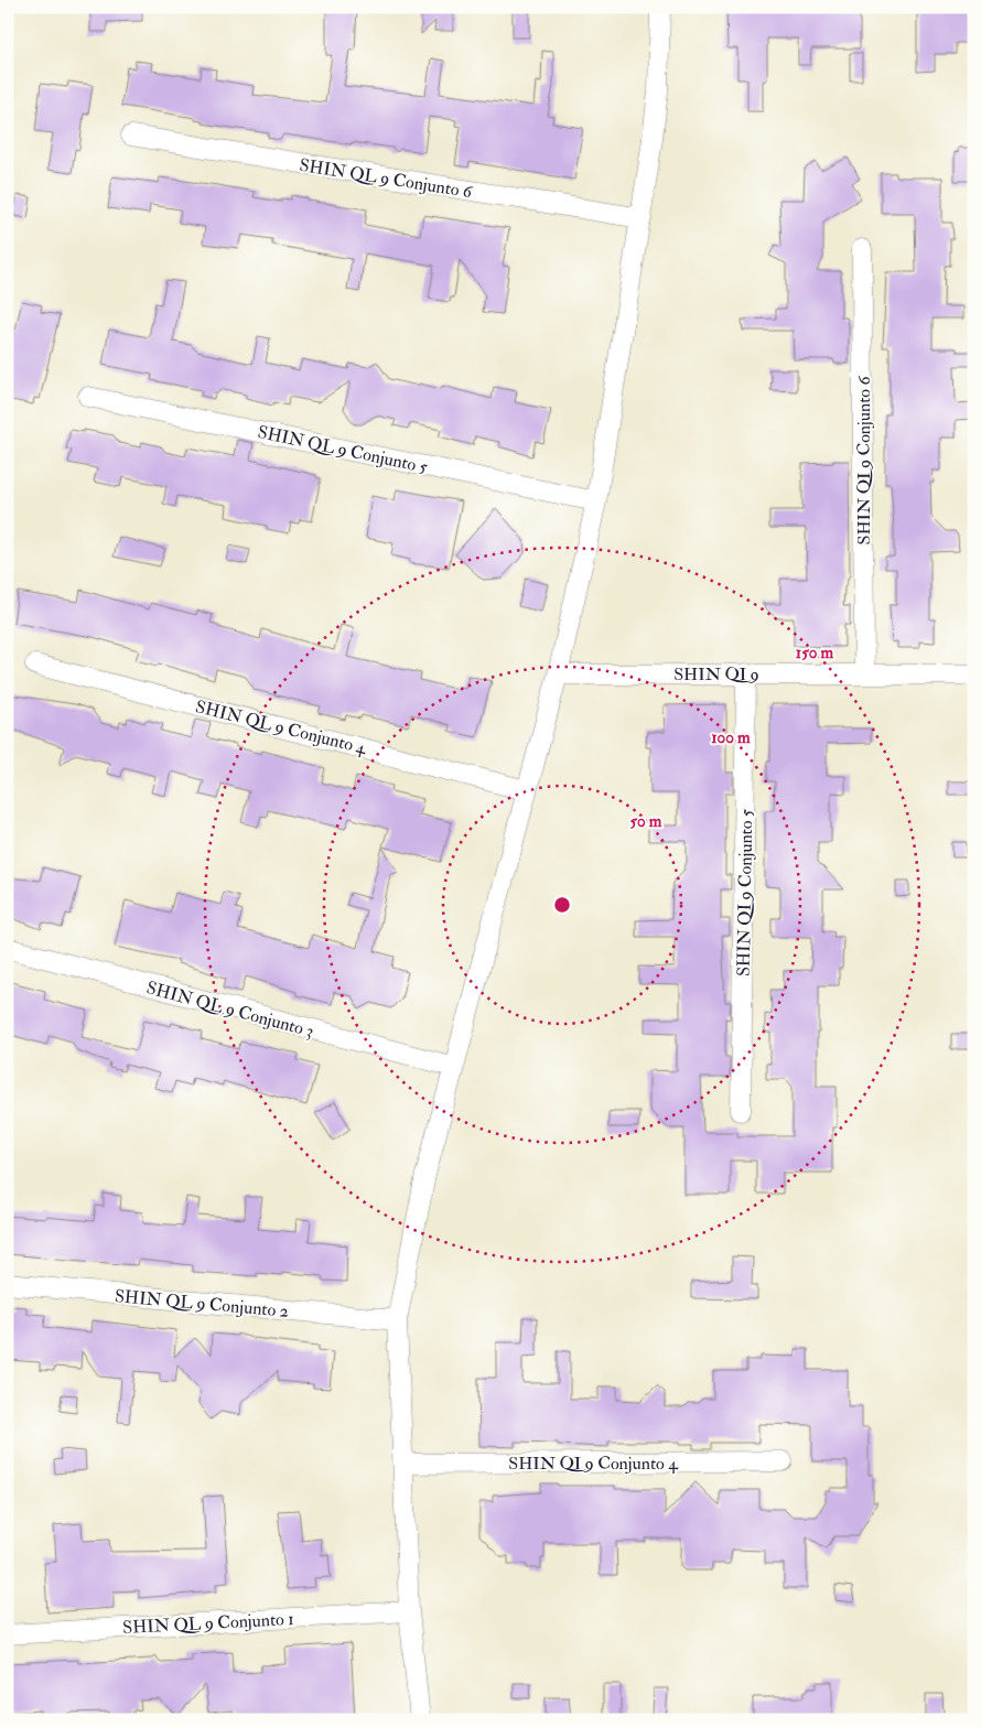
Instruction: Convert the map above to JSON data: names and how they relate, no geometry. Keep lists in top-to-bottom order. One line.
{"streets":{"street":["SHIN QL 9 Conjunto 6","SHIN QL 9 Conjunto 5","SHIN QI 9 Conjunto 6","SHIN QI 9","SHIN QL 9 Conjunto 4","SHIN QI 9 Conjunto 5","SHIN QL 9 Conjunto 3","SHIN QL 9 Conjunto 2","SHIN QI 9 Conjunto 4","SHIN QL 9 Conjunto 1"]},"crossings":[["SHIN QI 9 Conjunto 6","SHIN QI 9"],["SHIN QI 9","SHIN QI 9 Conjunto 5"]],"rings":["150 m","100 m","50 m"]}
